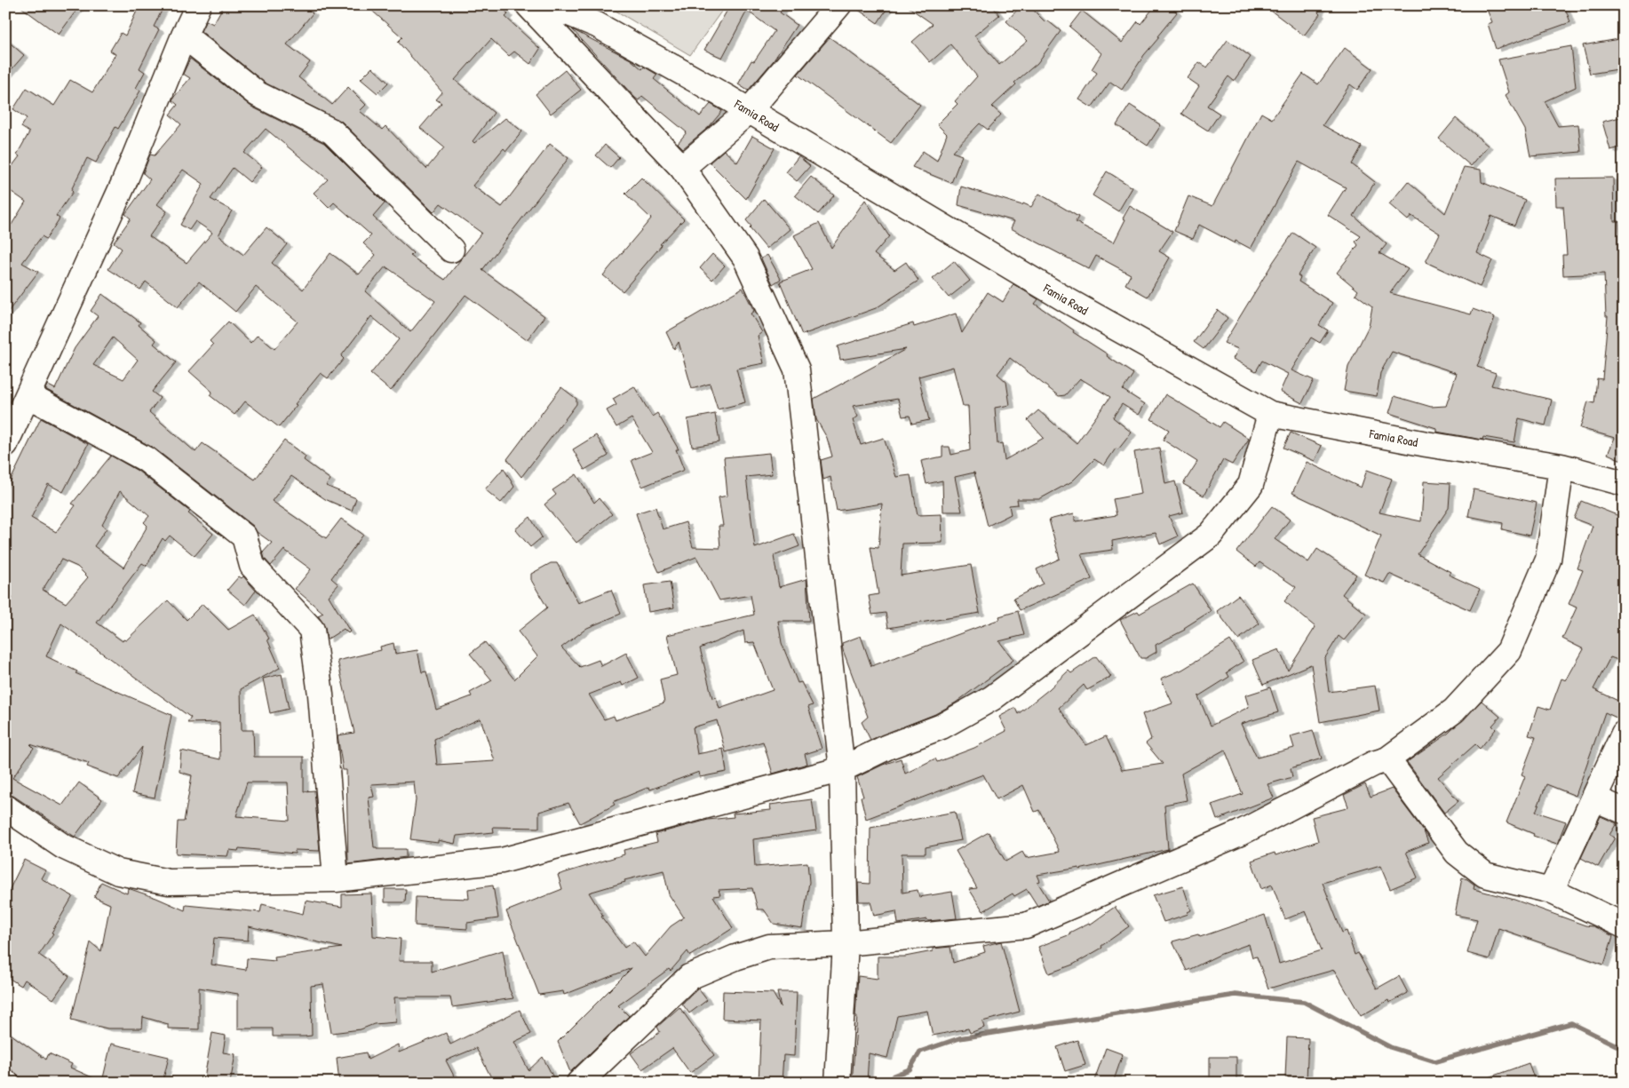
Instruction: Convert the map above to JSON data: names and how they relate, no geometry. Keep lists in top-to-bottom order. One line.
{"streets":{"street":["Famia Road"]}}
